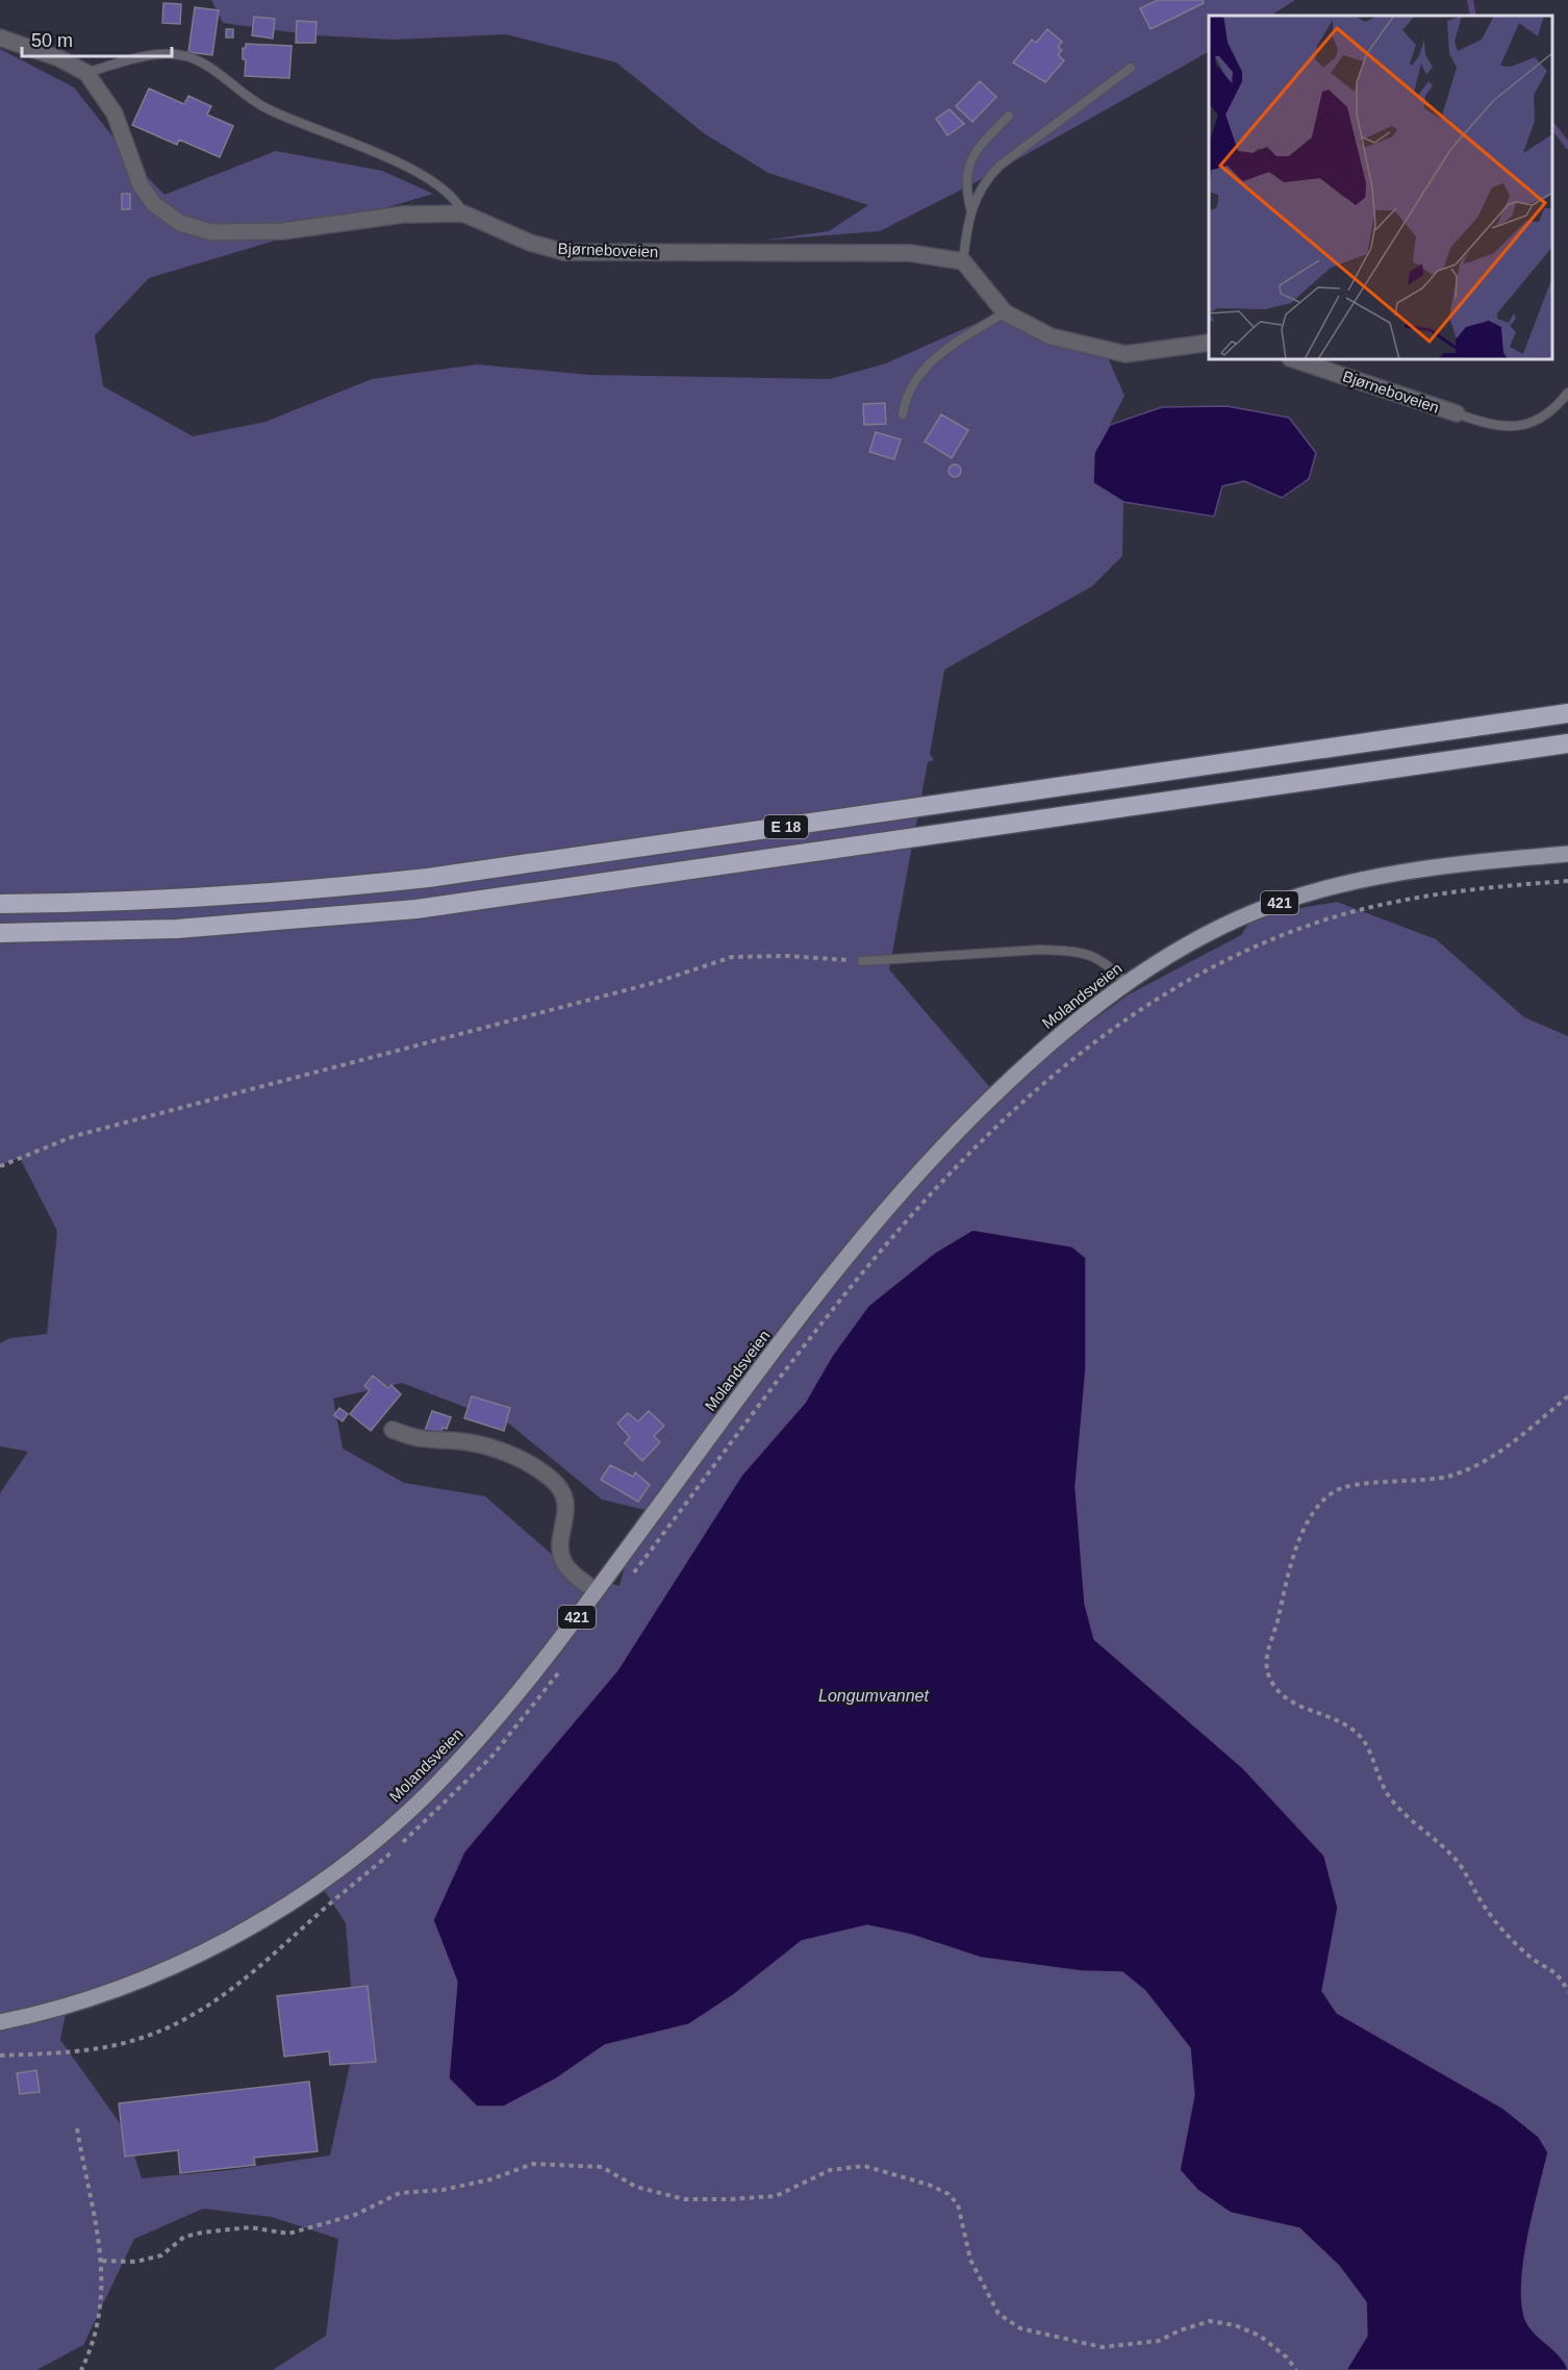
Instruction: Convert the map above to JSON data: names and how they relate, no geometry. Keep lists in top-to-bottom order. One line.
{"streets":{"highway":["E 18"],"main road":["421","Molandsveien"],"street":["Bjørneboveien"]},"water":["Longumvannet"],"scale_bar":"50 m"}
